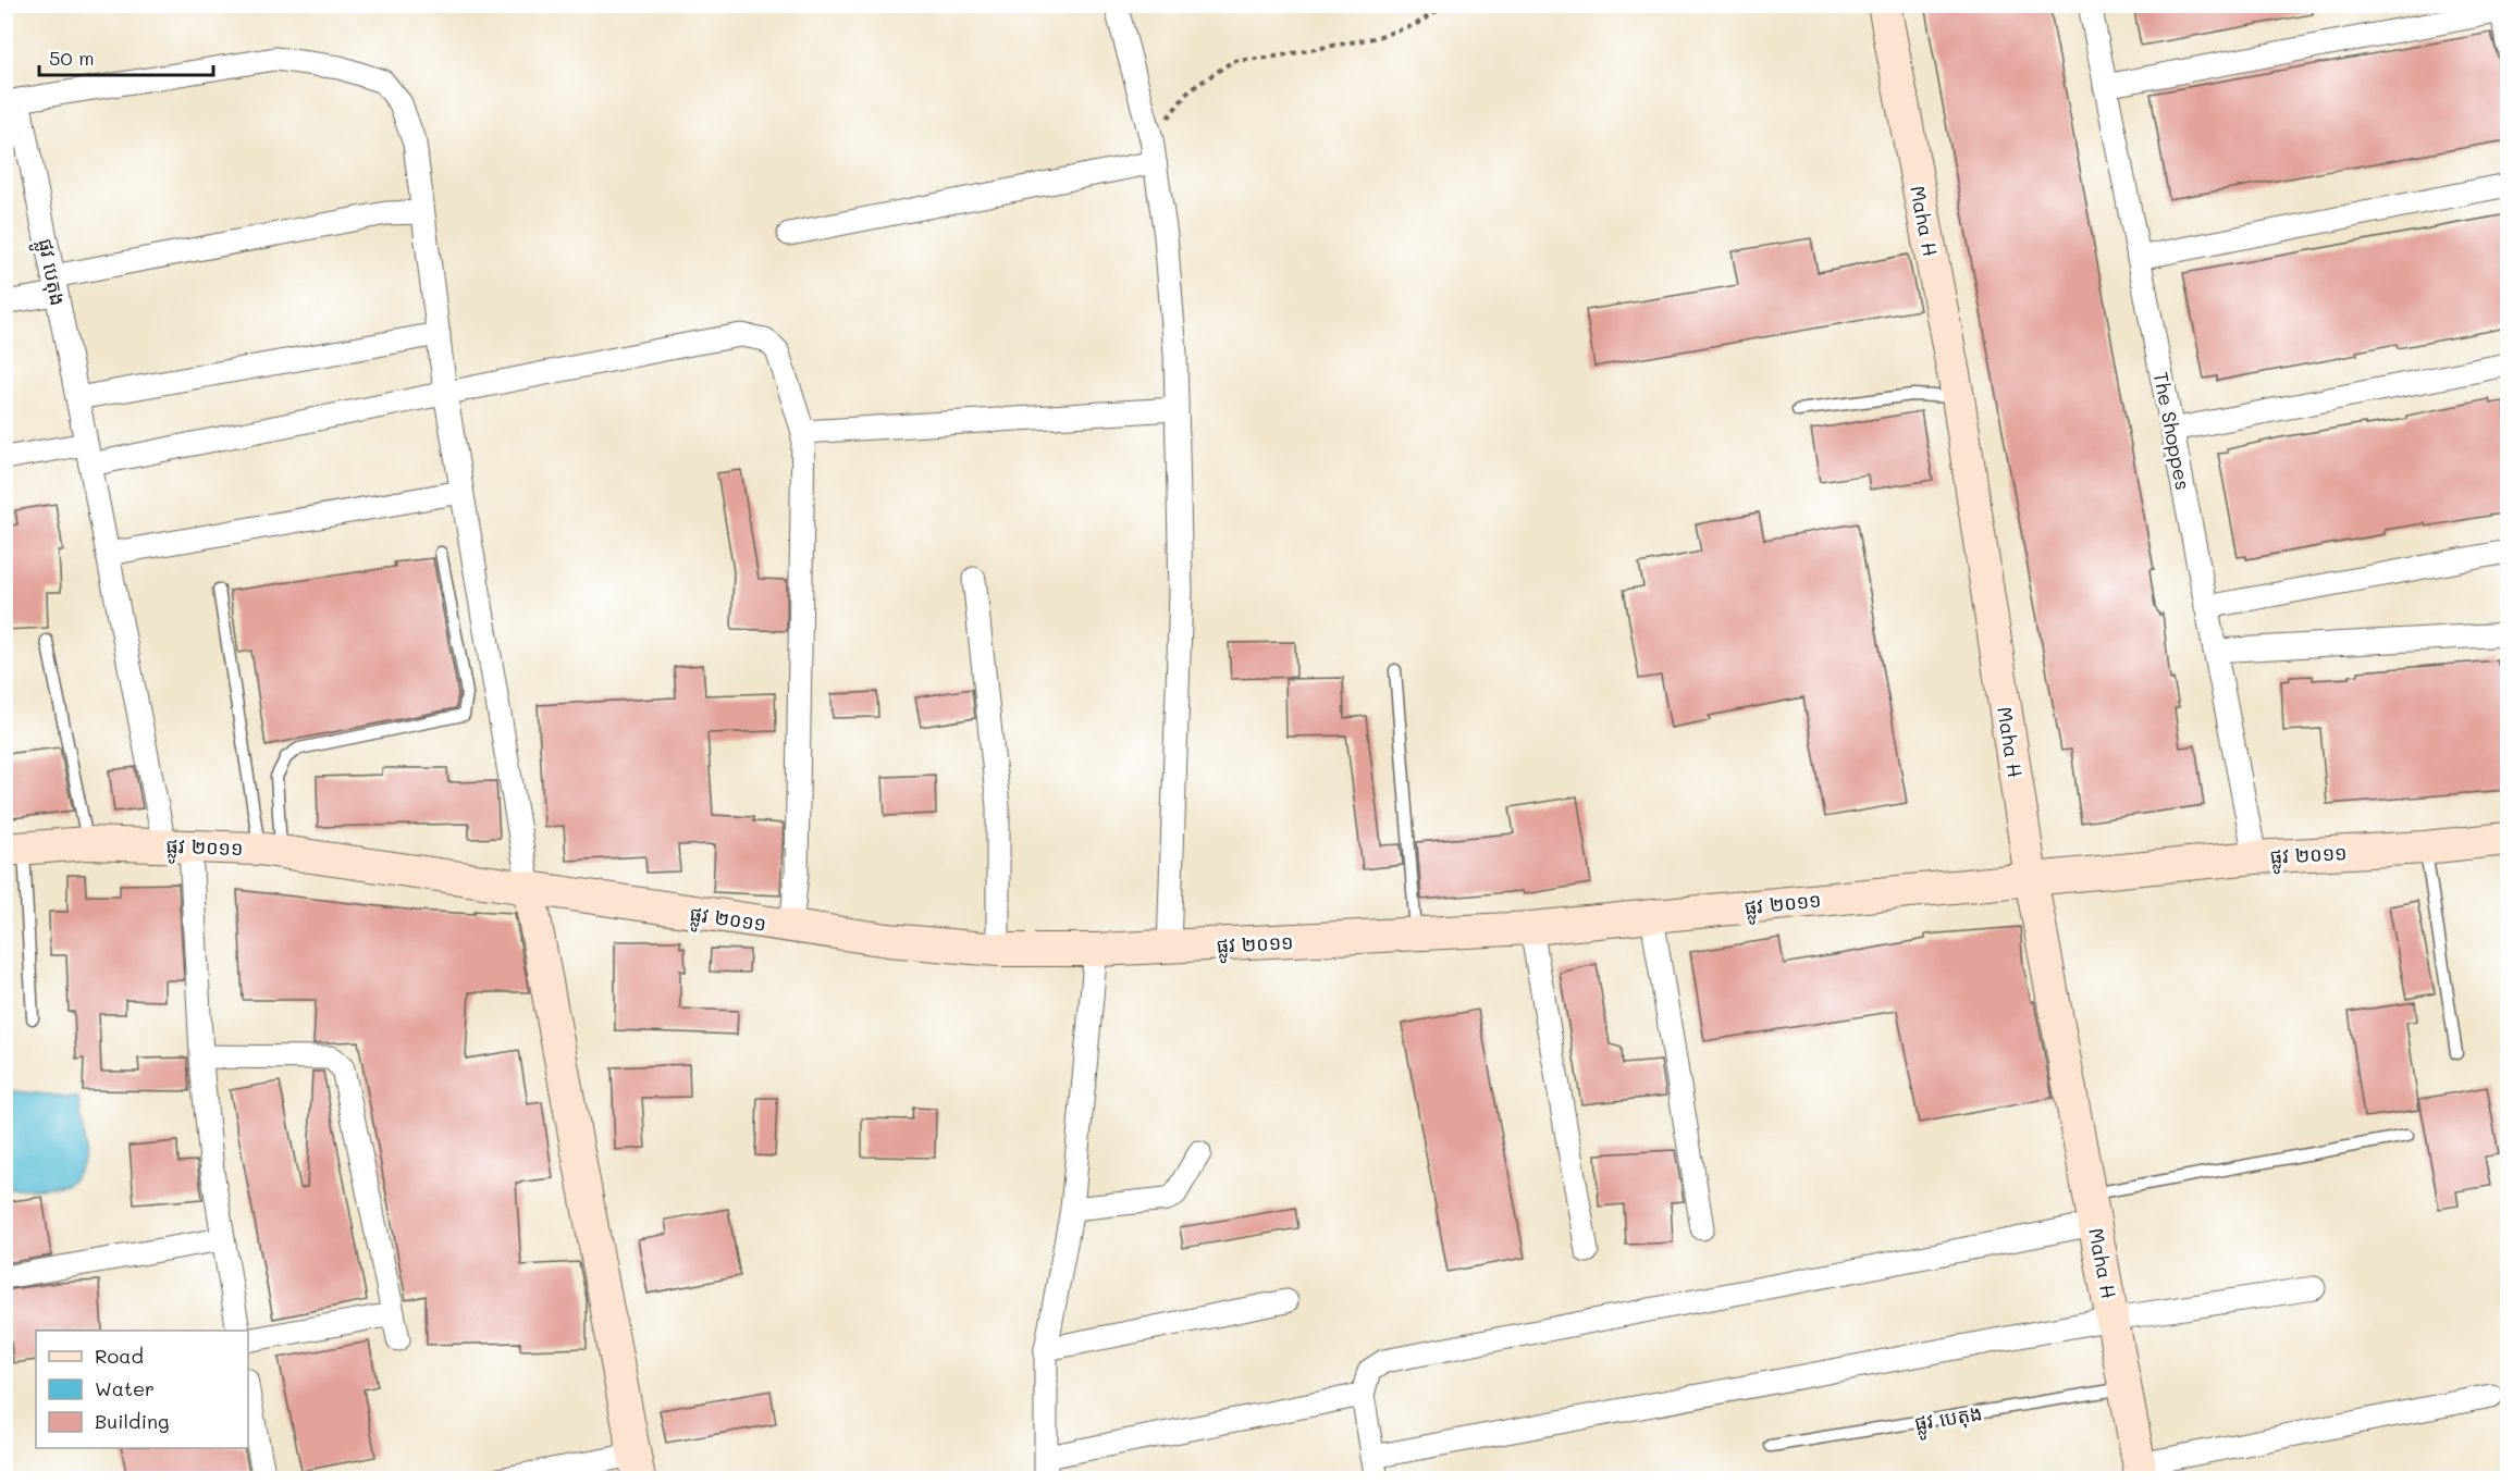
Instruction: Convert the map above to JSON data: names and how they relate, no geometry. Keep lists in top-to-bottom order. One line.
{"streets":{"main road":["Maha H","ផ្លូវ ២០១១"],"street":["ផ្លូវ បេតុង","The Shoppes"]},"crossings":[["Maha H","ផ្លូវ បេតុង"],["Maha H","ផ្លូវ ២០១១"],["ផ្លូវ បេតុង","ផ្លូវ ២០១១"],["The Shoppes","ផ្លូវ ២០១១"]],"legend":["Road","Water","Building"],"scale_bar":"50 m"}
